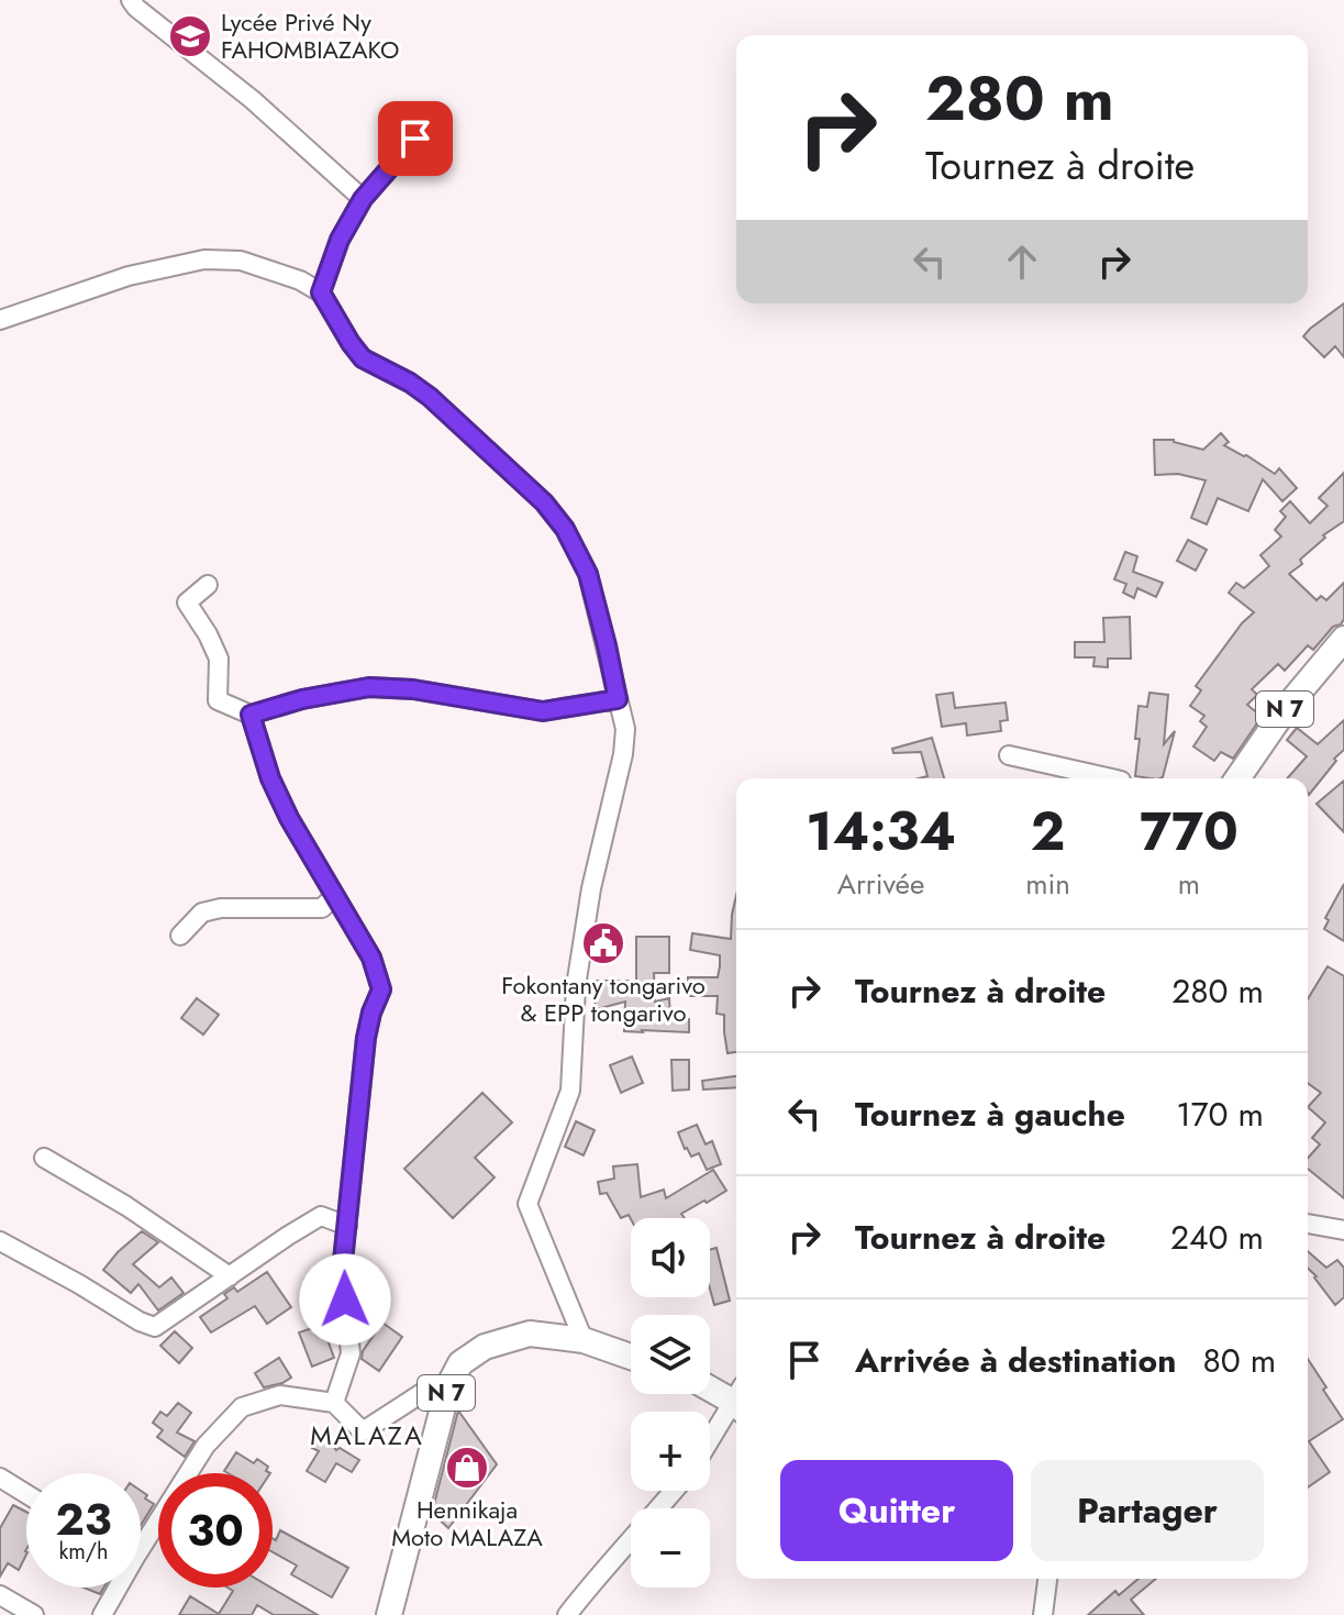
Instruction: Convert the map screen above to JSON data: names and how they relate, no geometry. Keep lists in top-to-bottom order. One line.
{"streets":{"main road":["N 7"]},"districts":["MALAZA"],"places":{"school or university":["Lycée Privé Ny FAHOMBIAZAKO"],"public building":["Fokontany tongarivo & EPP tongarivo"],"shop":["Hennikaja Moto MALAZA"]},"page":{"turn":["280 m","Tournez à droite"],"eta":["14:34","Arrivée","2","min","770","m"],"list":[{"name":"Tournez à droite","value":"280 m"},{"name":"Tournez à gauche","value":"170 m"},{"name":"Tournez à droite","value":"240 m"},{"name":"Arrivée à destination","value":"80 m"}],"map_buttons":["+","−"],"buttons":["Quitter","Partager"],"speed":"23 km/h","limit":"30"}}
